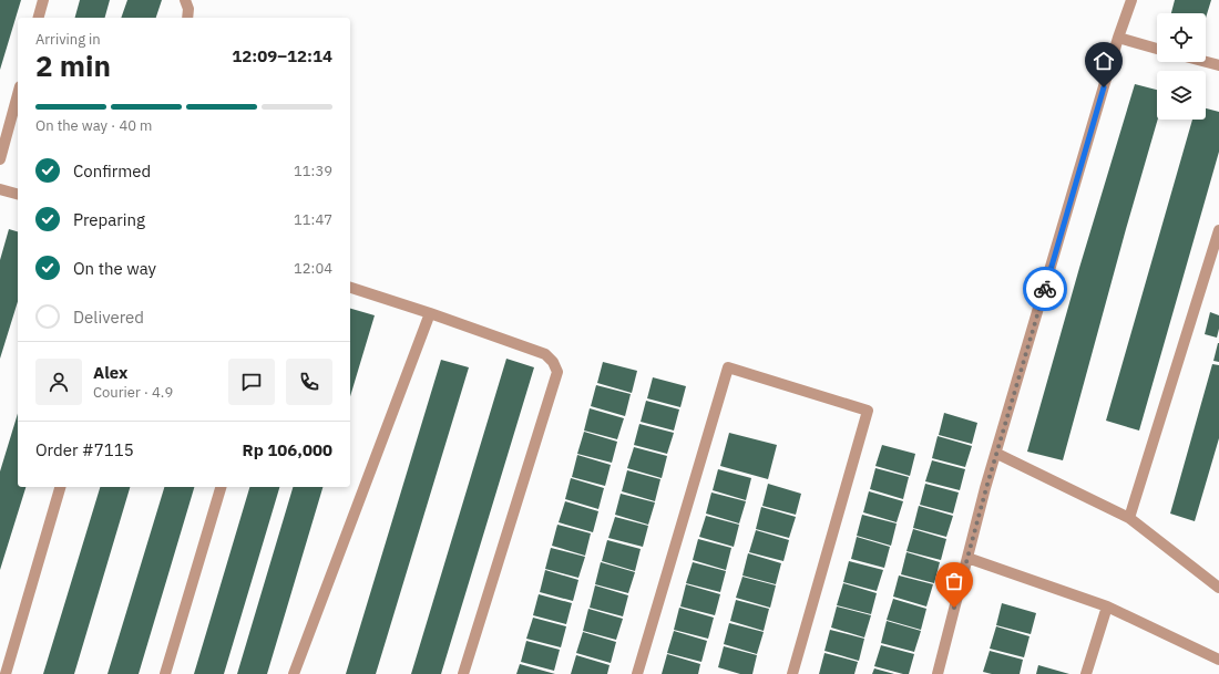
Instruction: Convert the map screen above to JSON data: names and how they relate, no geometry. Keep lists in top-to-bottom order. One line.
{"page":{"heading":["2 min","Arriving in","12:09–12:14"],"panel":["Alex","Courier · 4.9","Order #7115","Rp 106,000"],"bar":"On the way · 40 m","list":[["Confirmed","11:39"],["Preparing","11:47"],["On the way","12:04"],"Delivered"]}}
